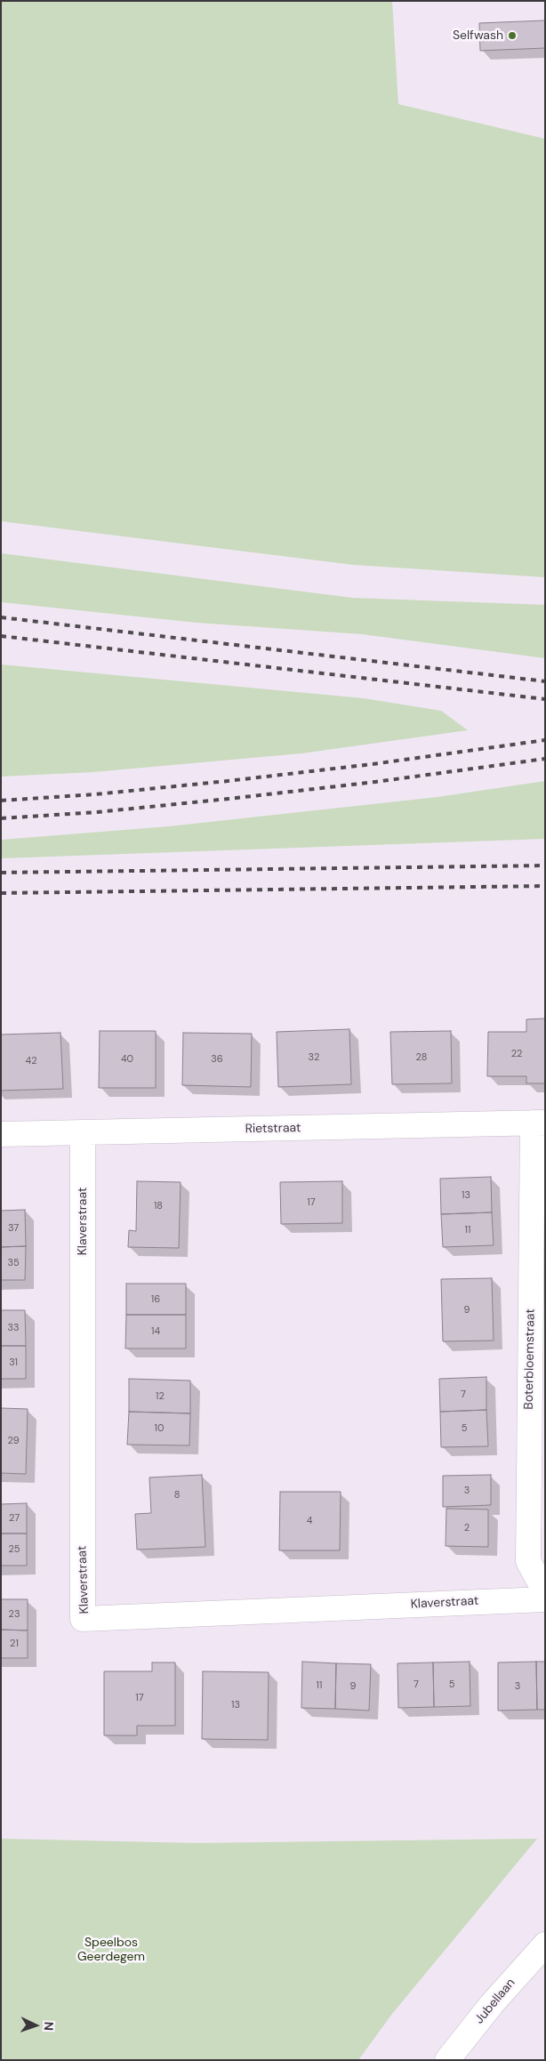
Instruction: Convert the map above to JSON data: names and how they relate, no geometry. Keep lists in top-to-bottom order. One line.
{"streets":{"street":["Rietstraat","Klaverstraat","Boterbloemstraat","Jubellaan"]},"crossings":[["Rietstraat","Klaverstraat"],["Rietstraat","Boterbloemstraat"]],"parks":["Speelbos Geerdegem"],"places":["Selfwash"],"house_numbers":["22","32","28","40","36","42","13","17","18","37","11","35","16","9","33","14","31","7","12","10","5","29","3","8","27","4","2","25","23","21","7","5","11","9","3","17","13"],"north":"right"}
